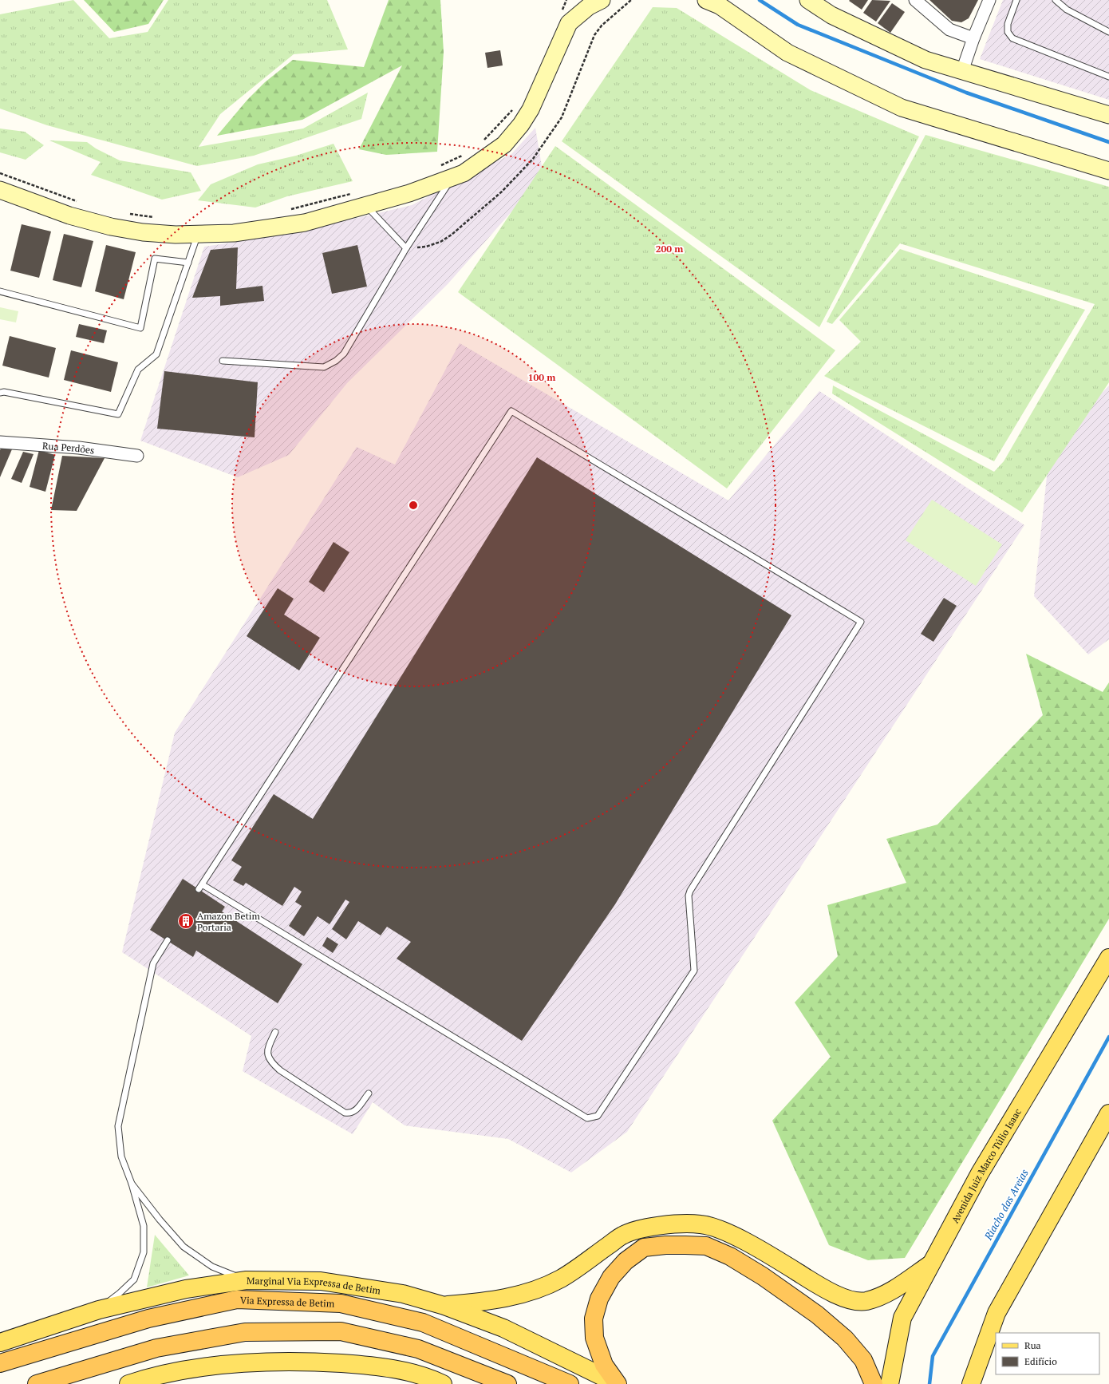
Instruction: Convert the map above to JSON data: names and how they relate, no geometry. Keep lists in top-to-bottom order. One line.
{"streets":{"highway":["Via Expressa de Betim"],"main road":["Avenida Juiz Marco Túlio Isaac","Marginal Via Expressa de Betim"],"street":["Rua Perdões"]},"water":["Riacho das Areias"],"places":{"building":["Amazon Betim Portaria"]},"legend":["Rua","Edifício"],"rings":["200 m","100 m"]}
